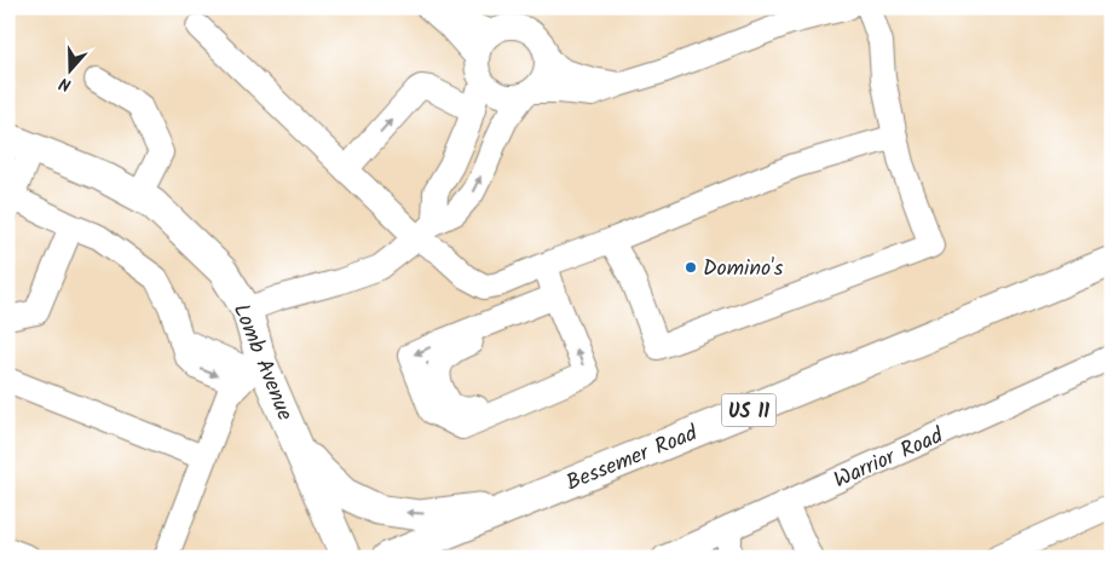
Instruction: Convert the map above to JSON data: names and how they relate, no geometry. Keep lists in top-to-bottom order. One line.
{"streets":{"main road":["Lomb Avenue","US 11","Bessemer Road"],"street":["Warrior Road"]},"places":["Domino's"],"north":"bottom"}
